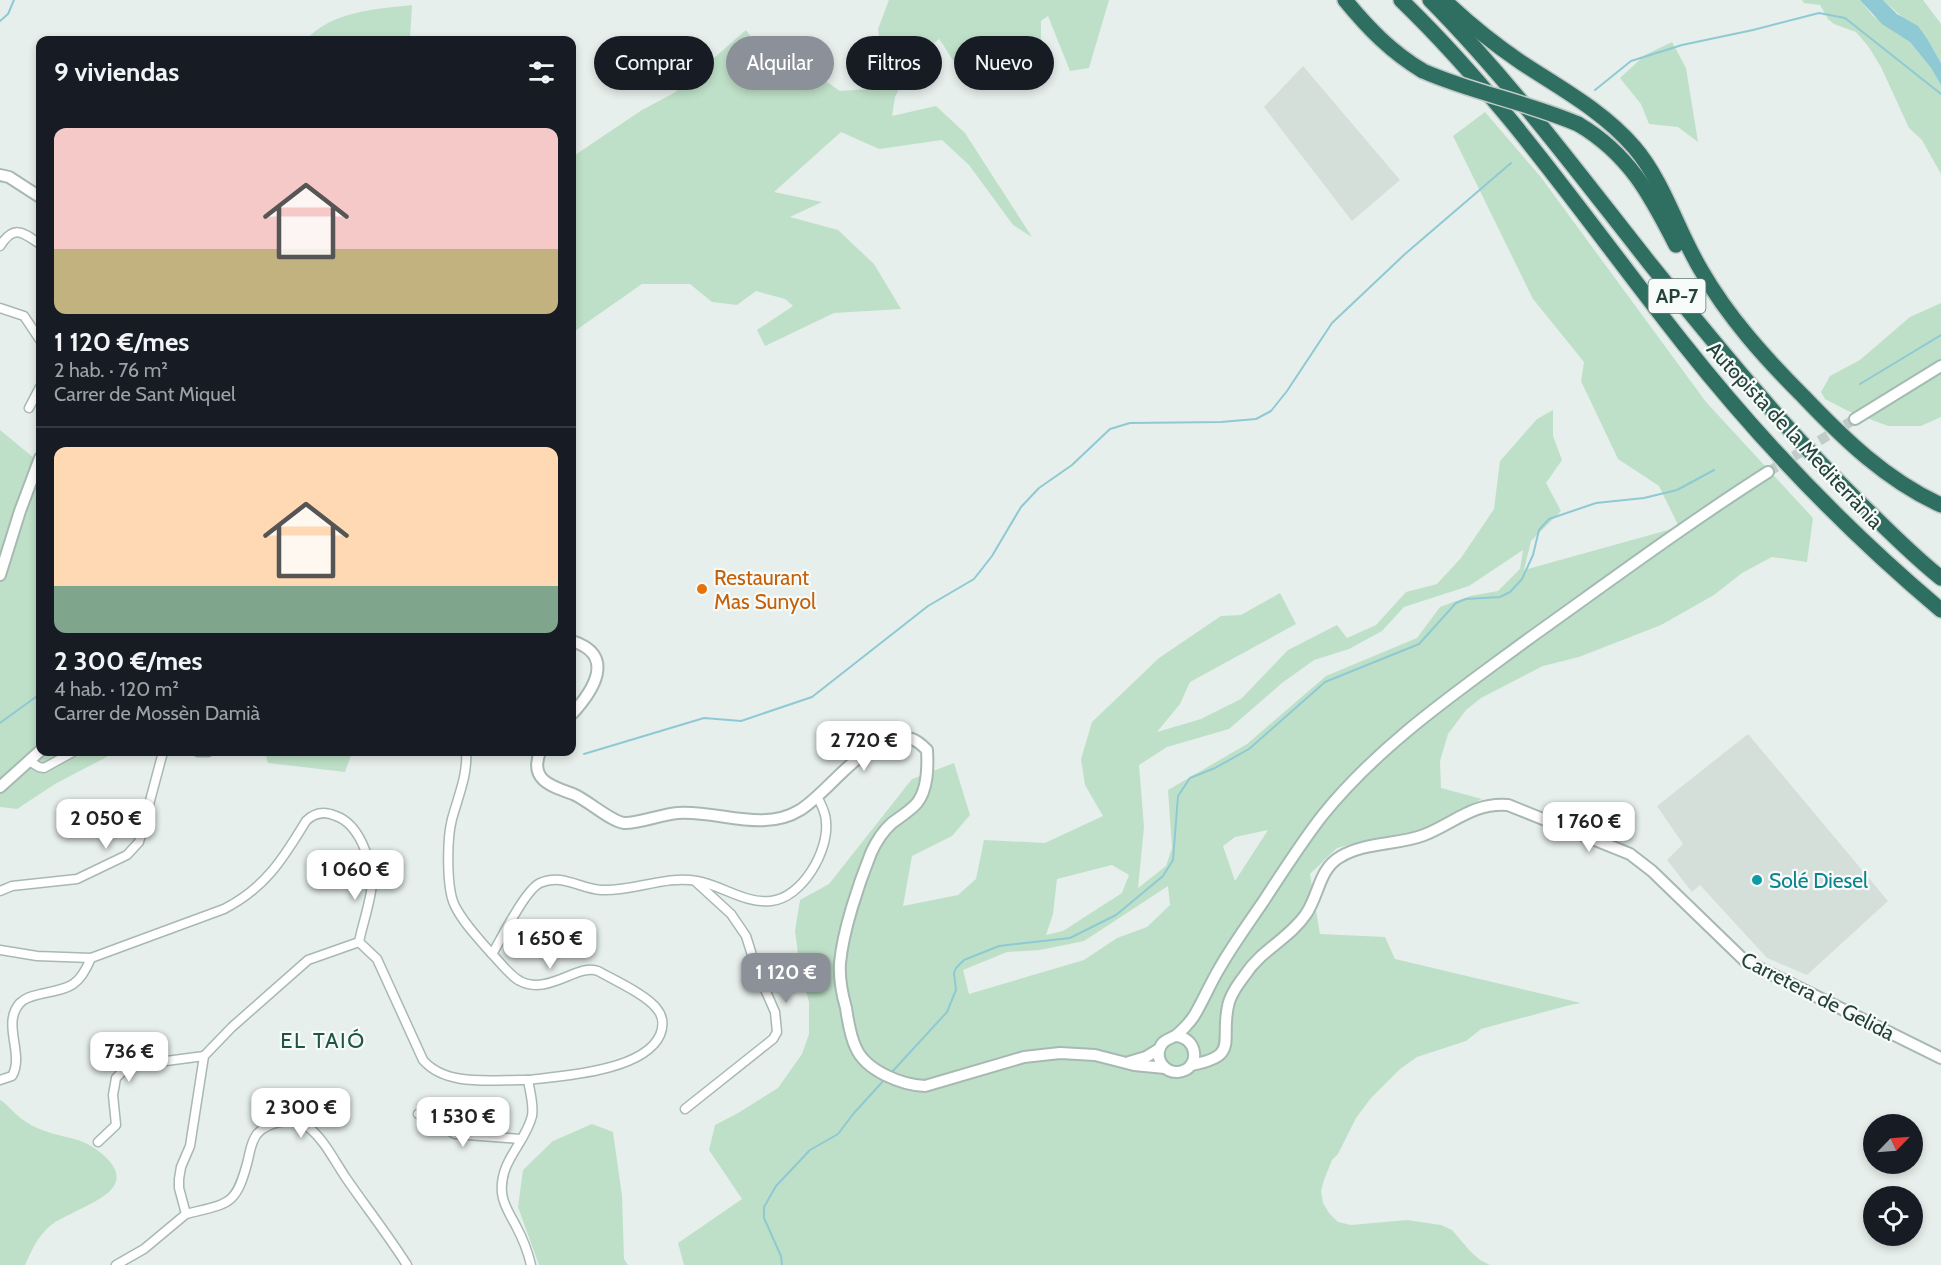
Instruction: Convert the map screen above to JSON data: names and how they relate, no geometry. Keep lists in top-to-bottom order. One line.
{"streets":{"highway":["AP-7","Autopista de la Mediterrània"],"street":["Carretera de Gelida"]},"districts":["EL TAIÓ"],"places":["Restaurant Mas Sunyol","Solé Diesel"],"north":"top right","page":{"chip":["Comprar","Alquilar","Filtros","Nuevo"],"heading":"9 viviendas","list":[{"name":"1 120 €/mes","note":"2 hab. · 76 m² · Carrer de Sant Miquel"},{"name":"2 300 €/mes","note":"4 hab. · 120 m² · Carrer de Mossèn Damià"}],"price":["2 720 €","2 050 €","1 760 €","1 060 €","1 650 €","1 120 €","736 €","2 300 €","1 530 €"]}}
